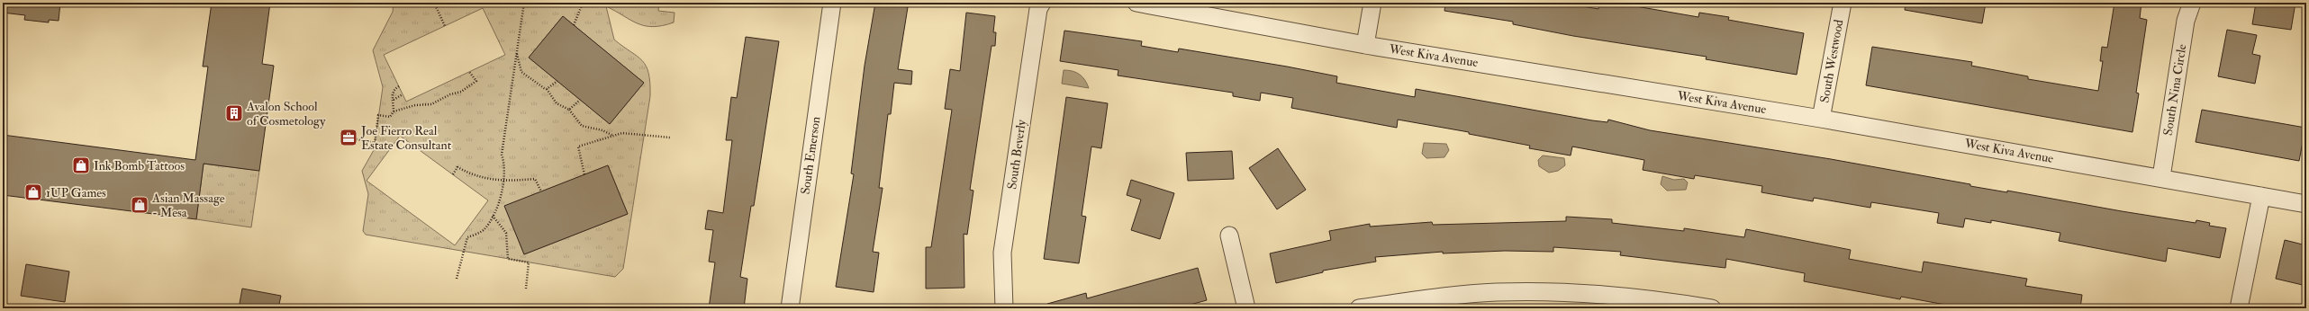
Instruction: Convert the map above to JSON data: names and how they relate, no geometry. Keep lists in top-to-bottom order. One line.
{"streets":{"street":["West Kiva Avenue","South Westwood","South Nina Circle","South Beverly","South Emerson"]},"crossings":[["West Kiva Avenue","South Westwood"],["West Kiva Avenue","South Nina Circle"]],"places":{"building":["Avalon School of Cosmetology"],"office":["Joe Fierro Real Estate Consultant"],"shop":["Ink Bomb Tattoos","1UP Games","Asian Massage - Mesa"]}}
